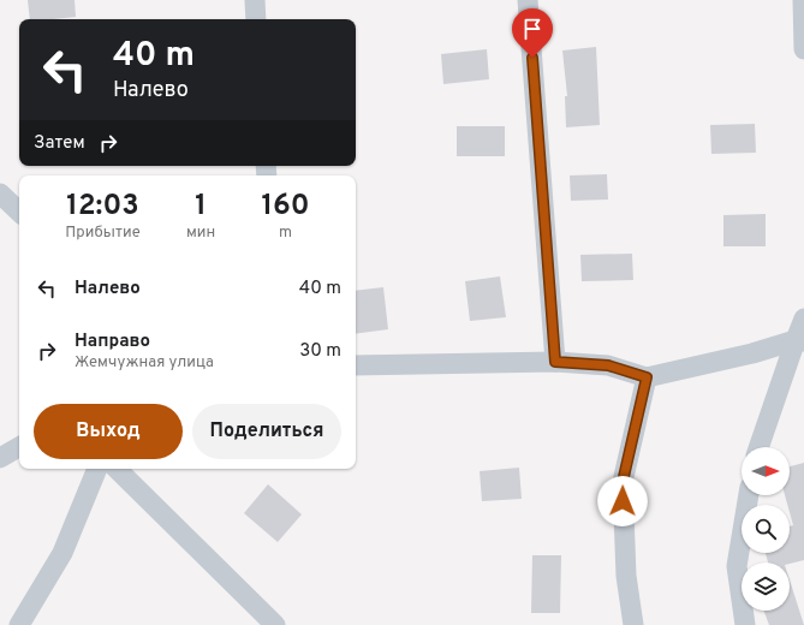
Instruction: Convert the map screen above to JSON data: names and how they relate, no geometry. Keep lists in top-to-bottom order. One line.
{"north":"right","page":{"turn":["40 m","Налево"],"then":"Затем","eta":["12:03","Прибытие","1","мин","160","m"],"list":[{"name":"Налево","value":"40 m"},{"name":"Направо","note":"Жемчужная улица","value":"30 m"}],"buttons":["Выход","Поделиться"]}}
